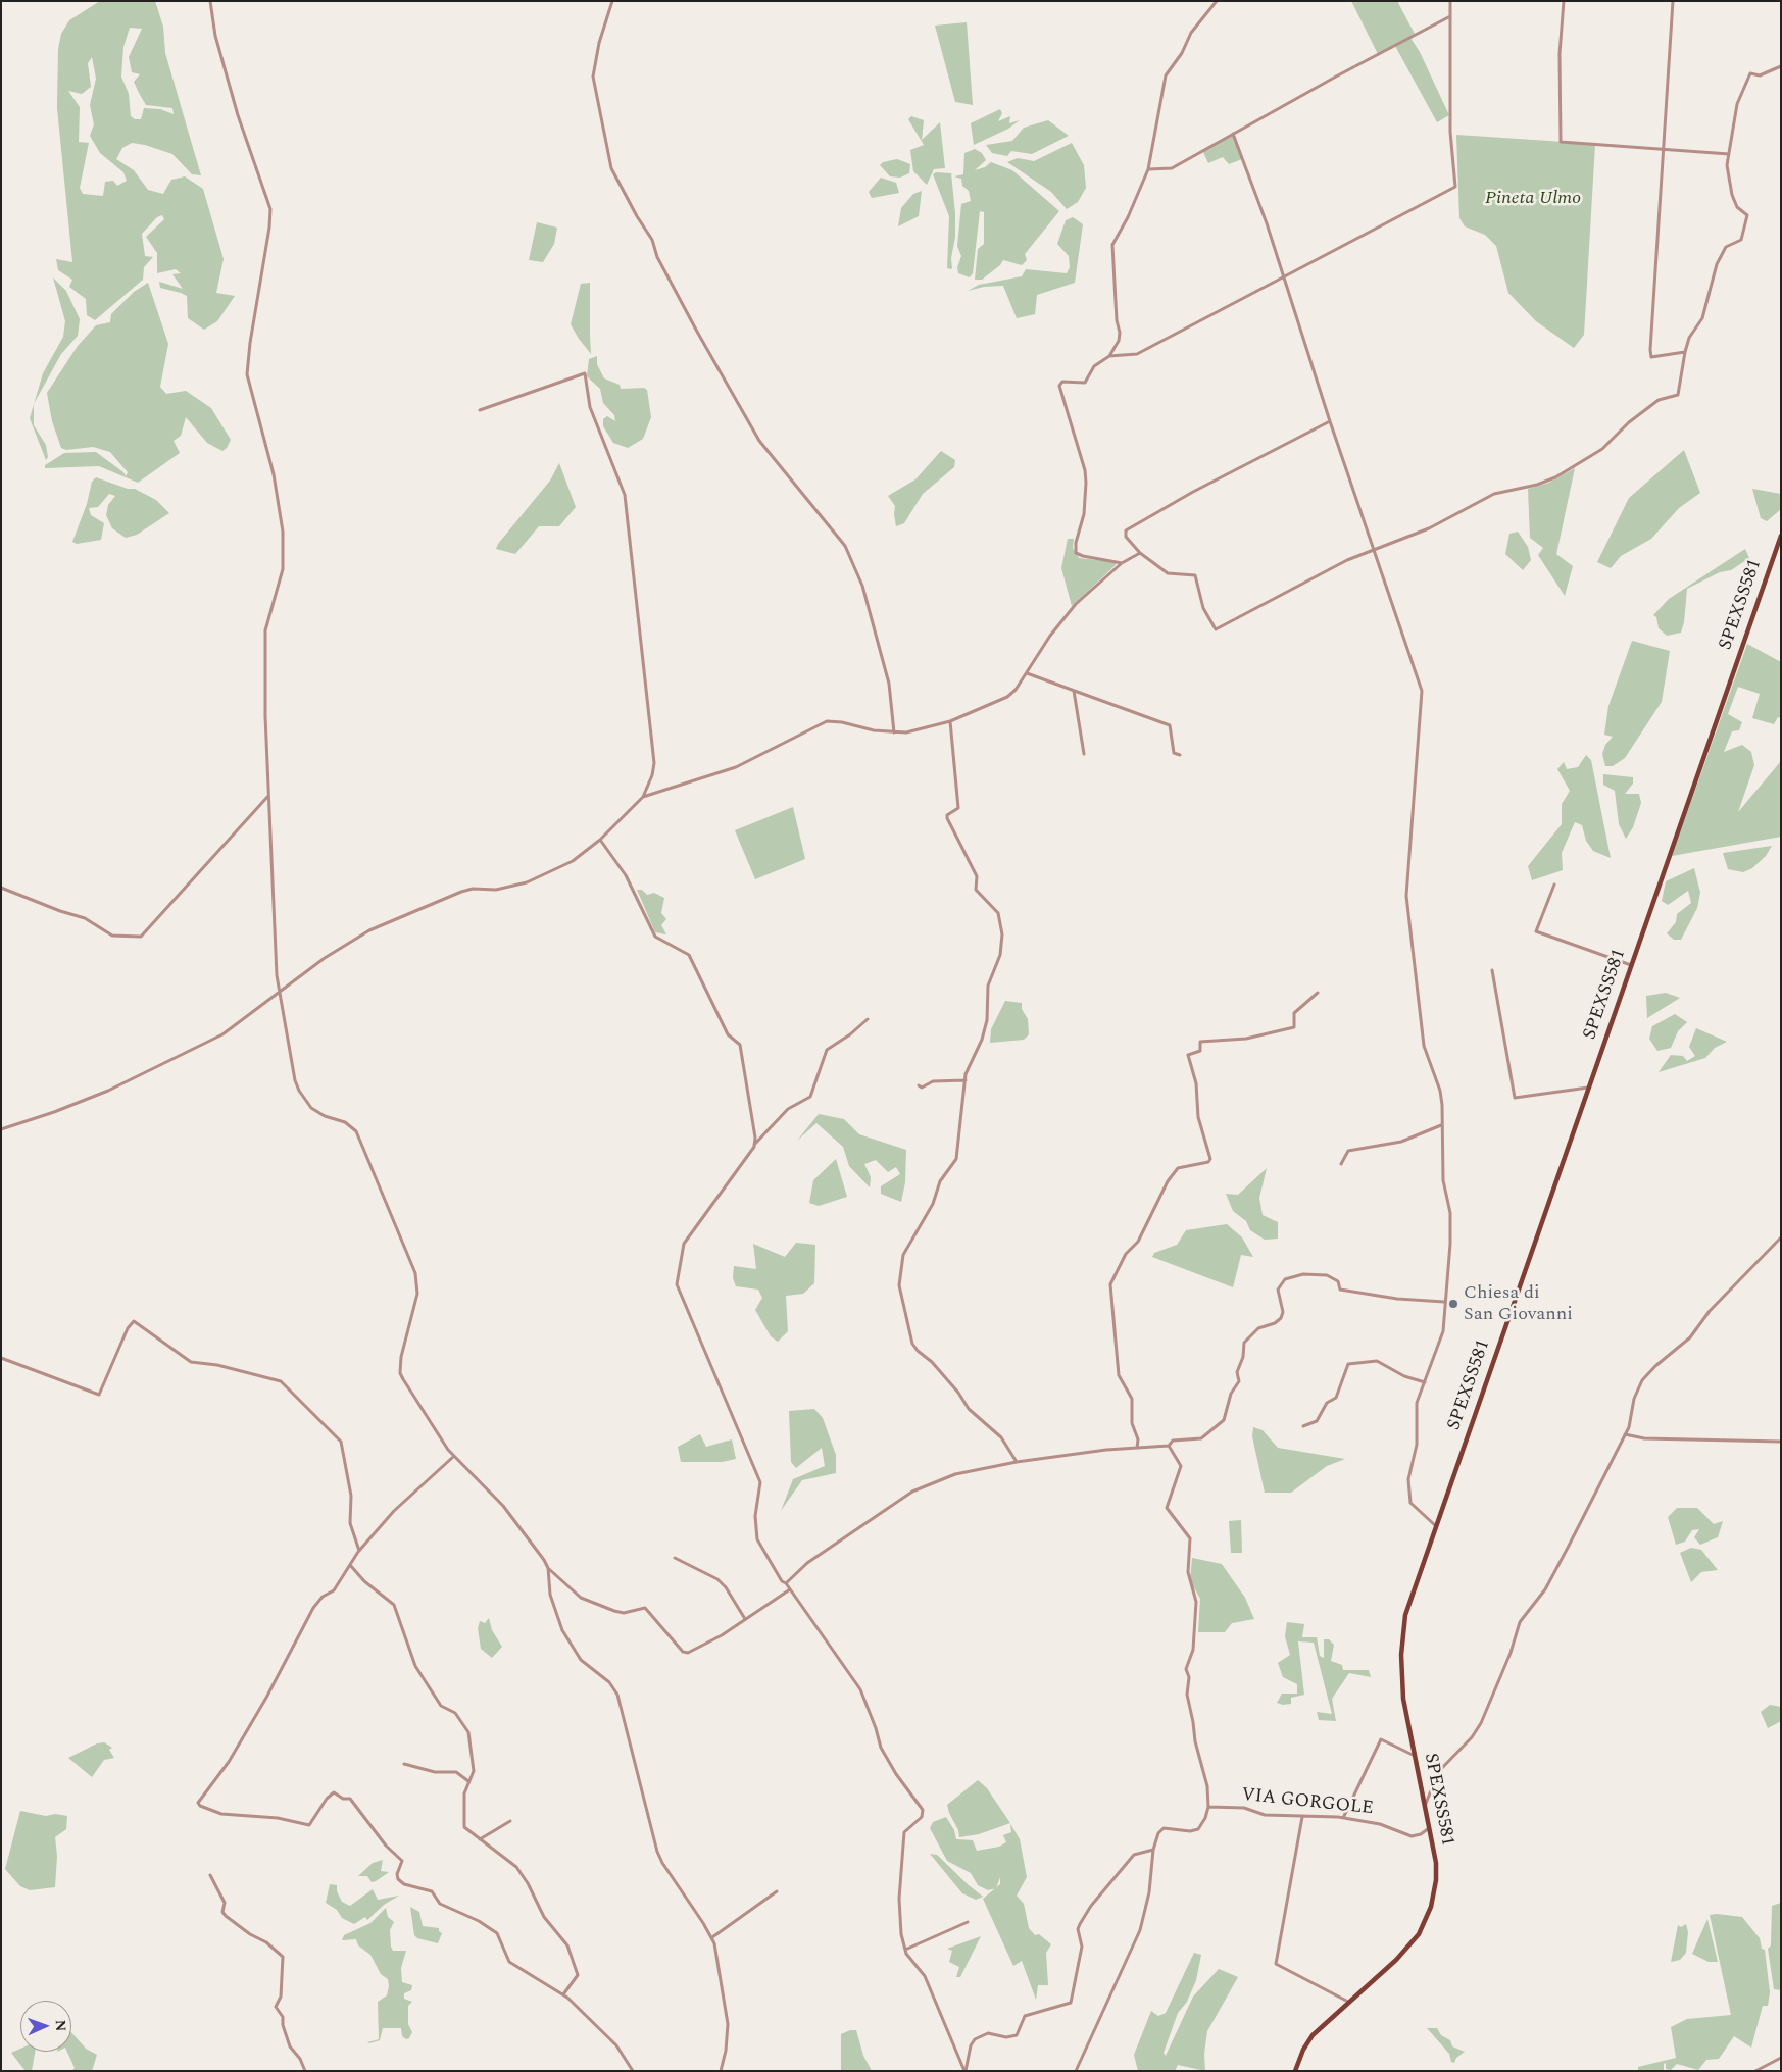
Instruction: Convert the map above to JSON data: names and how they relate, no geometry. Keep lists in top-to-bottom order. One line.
{"streets":{"main road":["SPEXSS581"],"street":["VIA GORGOLE"]},"crossings":[["SPEXSS581","VIA GORGOLE"]],"parks":["Pineta Ulmo"],"places":["Chiesa di San Giovanni"],"north":"right"}
